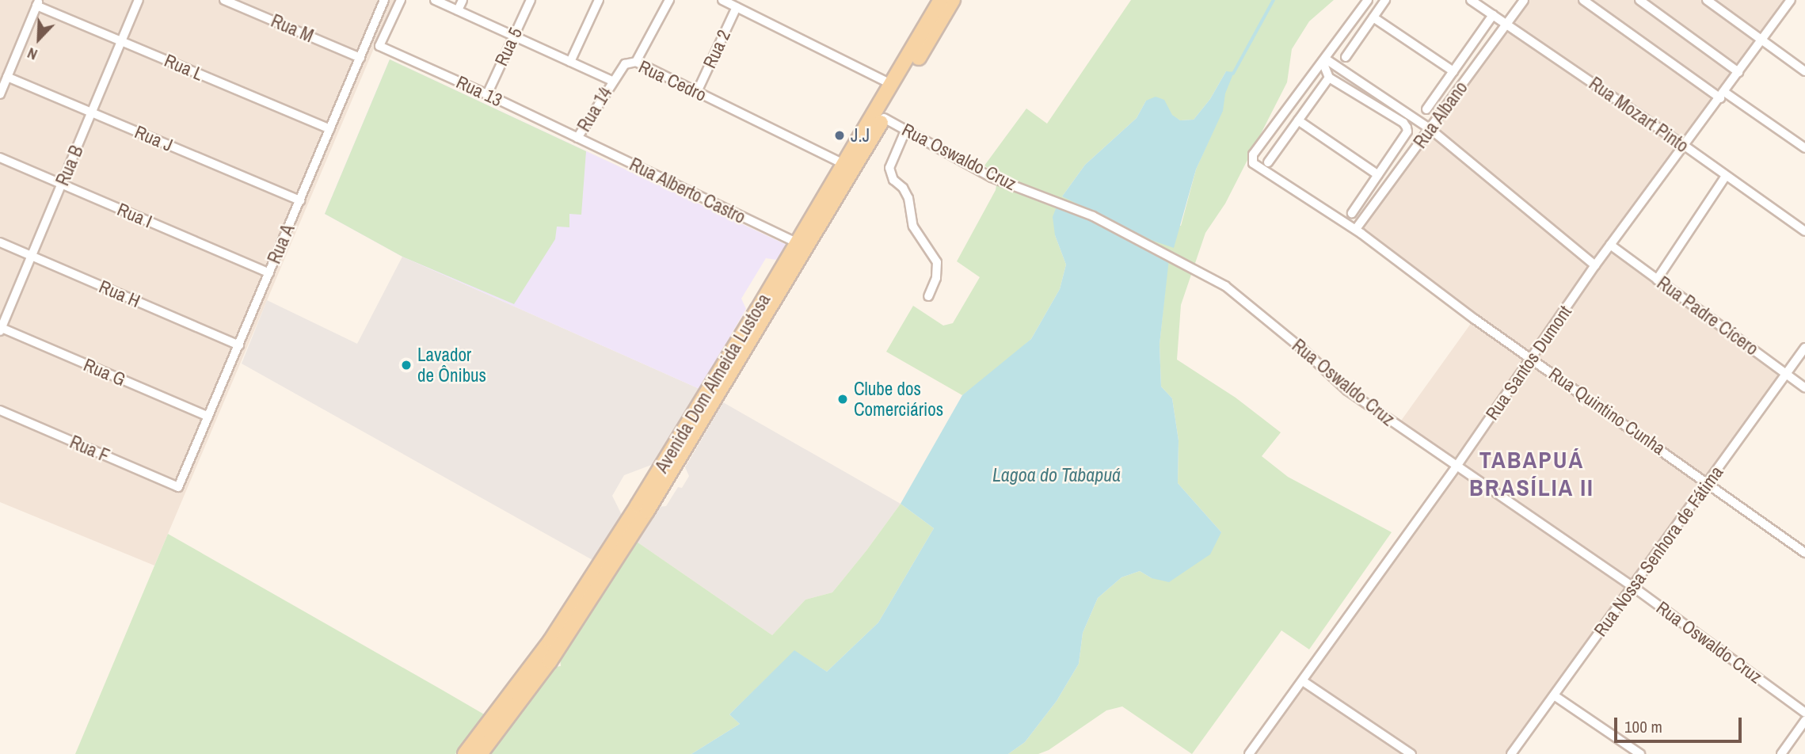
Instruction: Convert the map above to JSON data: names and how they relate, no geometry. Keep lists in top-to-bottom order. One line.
{"streets":{"main road":["Avenida Dom Almeida Lustosa"],"street":["Rua M","Rua 5","Rua 2","Rua L","Rua Cedro","Rua 13","Rua 14","Rua Albano","Rua Mozart Pinto","Rua J","Rua Oswaldo Cruz","Rua B","Rua Alberto Castro","Rua I","Rua A","Rua H","Rua Padre Cícero","Rua Santos Dumont","Rua G","Rua Quintino Cunha","Rua F","Rua Nossa Senhora de Fátima"]},"crossings":[["Rua M","Rua A"],["Rua 5","Rua Cedro"],["Rua 5","Rua 13"],["Rua 2","Rua Cedro"],["Rua L","Rua B"],["Rua L","Rua A"],["Rua Cedro","Rua 14"],["Rua Cedro","Avenida Dom Almeida Lustosa"],["Rua 13","Rua 14"],["Rua 13","Rua Alberto Castro"],["Rua 14","Rua Alberto Castro"],["Rua Albano","Rua Mozart Pinto"],["Rua Albano","Rua Quintino Cunha"],["Rua Mozart Pinto","Rua Santos Dumont"],["Rua J","Rua B"],["Rua J","Rua A"],["Rua Oswaldo Cruz","Rua Santos Dumont"],["Rua Oswaldo Cruz","Avenida Dom Almeida Lustosa"],["Rua Oswaldo Cruz","Rua Nossa Senhora de Fátima"],["Rua B","Rua I"],["Rua B","Rua H"],["Rua B","Rua G"],["Rua Alberto Castro","Avenida Dom Almeida Lustosa"],["Rua I","Rua A"],["Rua A","Rua H"],["Rua A","Rua G"],["Rua A","Rua F"],["Rua Padre Cícero","Rua Santos Dumont"],["Rua Padre Cícero","Rua Nossa Senhora de Fátima"],["Rua Santos Dumont","Rua Quintino Cunha"],["Rua Quintino Cunha","Rua Nossa Senhora de Fátima"]],"districts":["TABAPUÁ BRASÍLIA II"],"water":["Lagoa do Tabapuá"],"places":["J.J","Lavador de Ônibus","Clube dos Comerciários"],"scale_bar":"100 m","north":"bottom left"}
